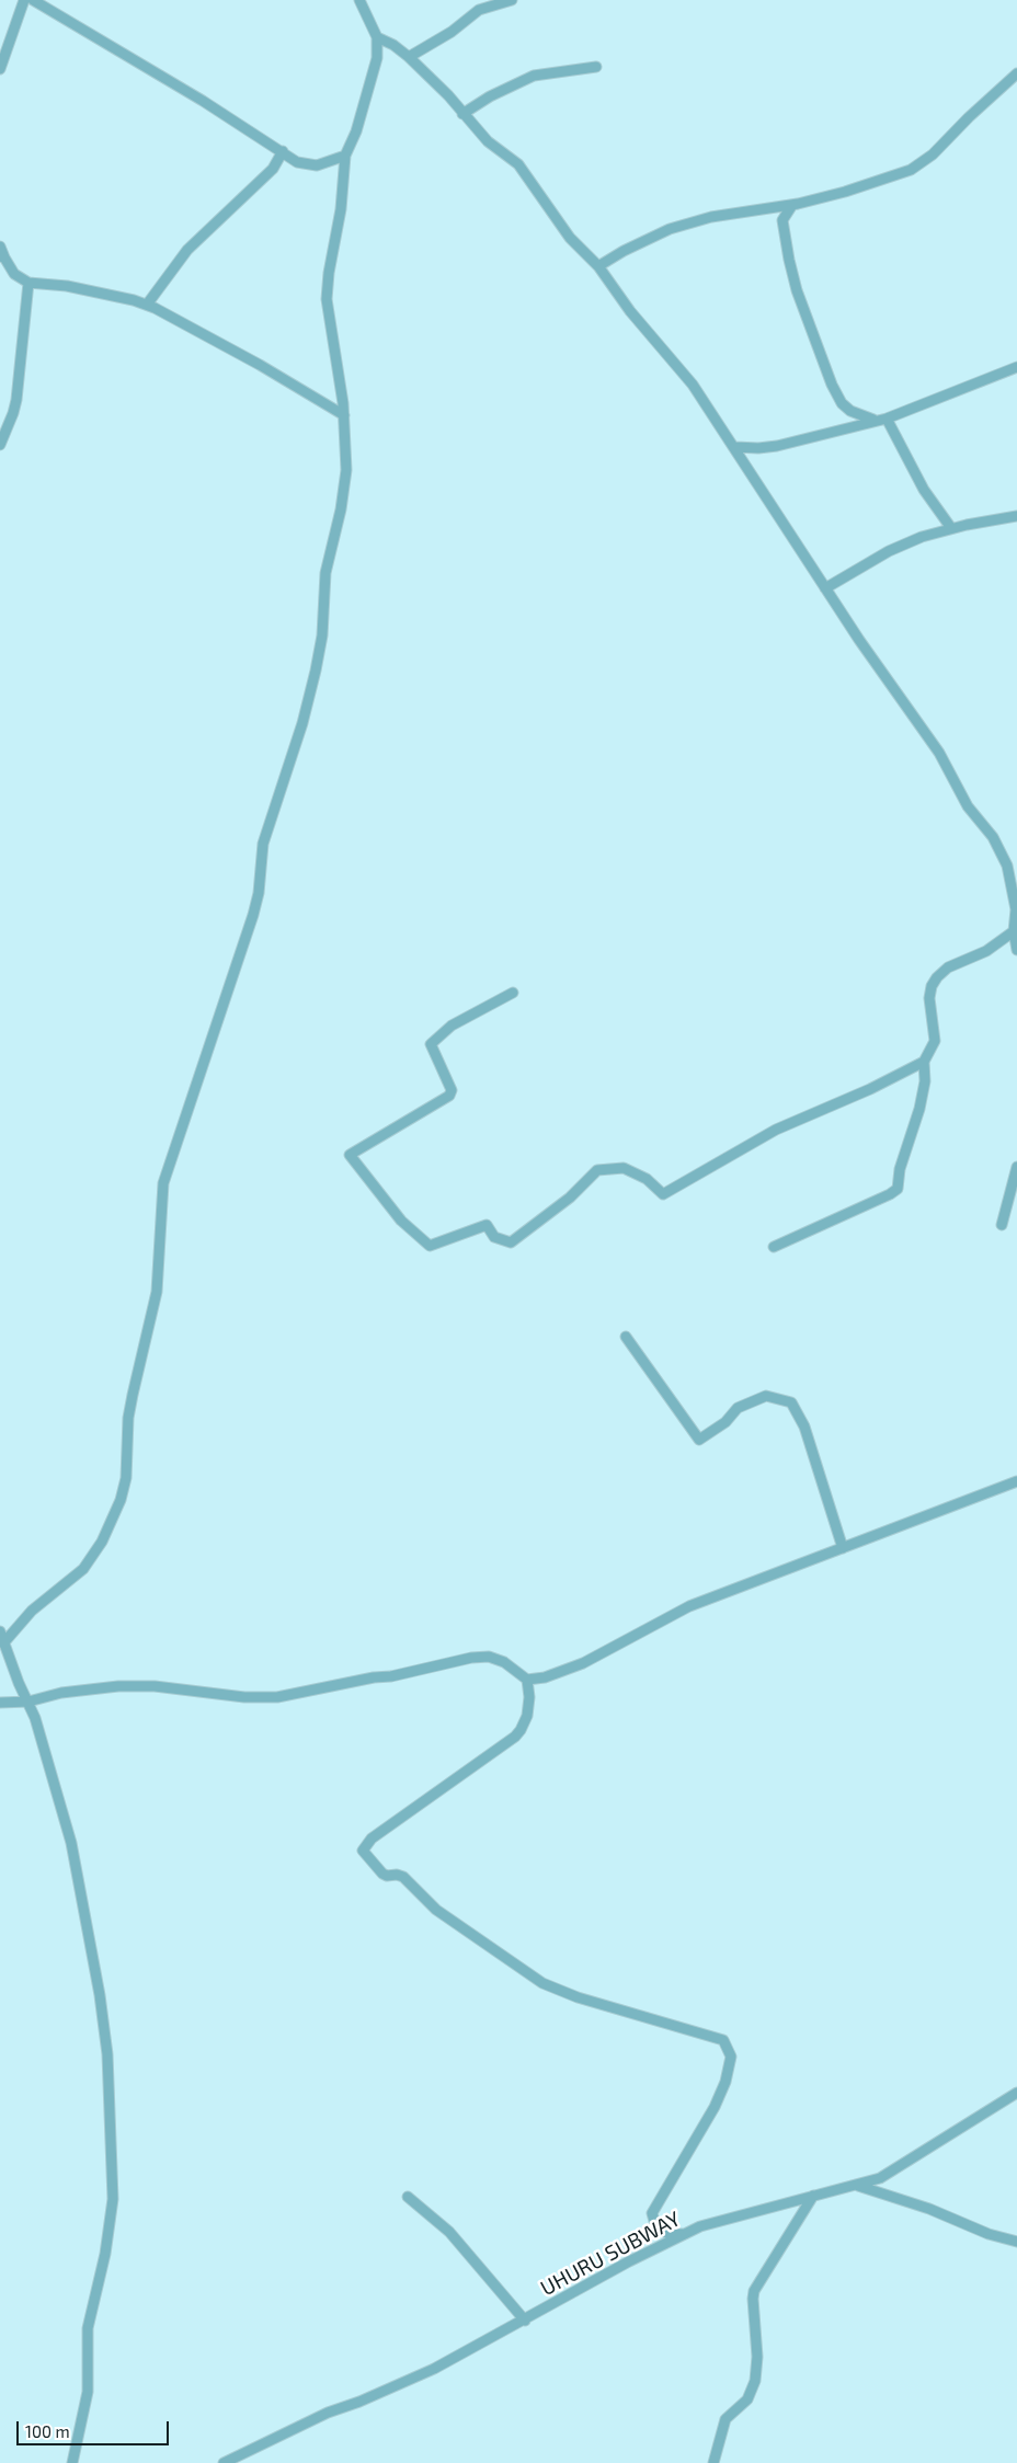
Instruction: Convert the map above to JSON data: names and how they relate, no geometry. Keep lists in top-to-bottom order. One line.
{"streets":{"street":["UHURU SUBWAY"]},"scale_bar":"100 m"}
